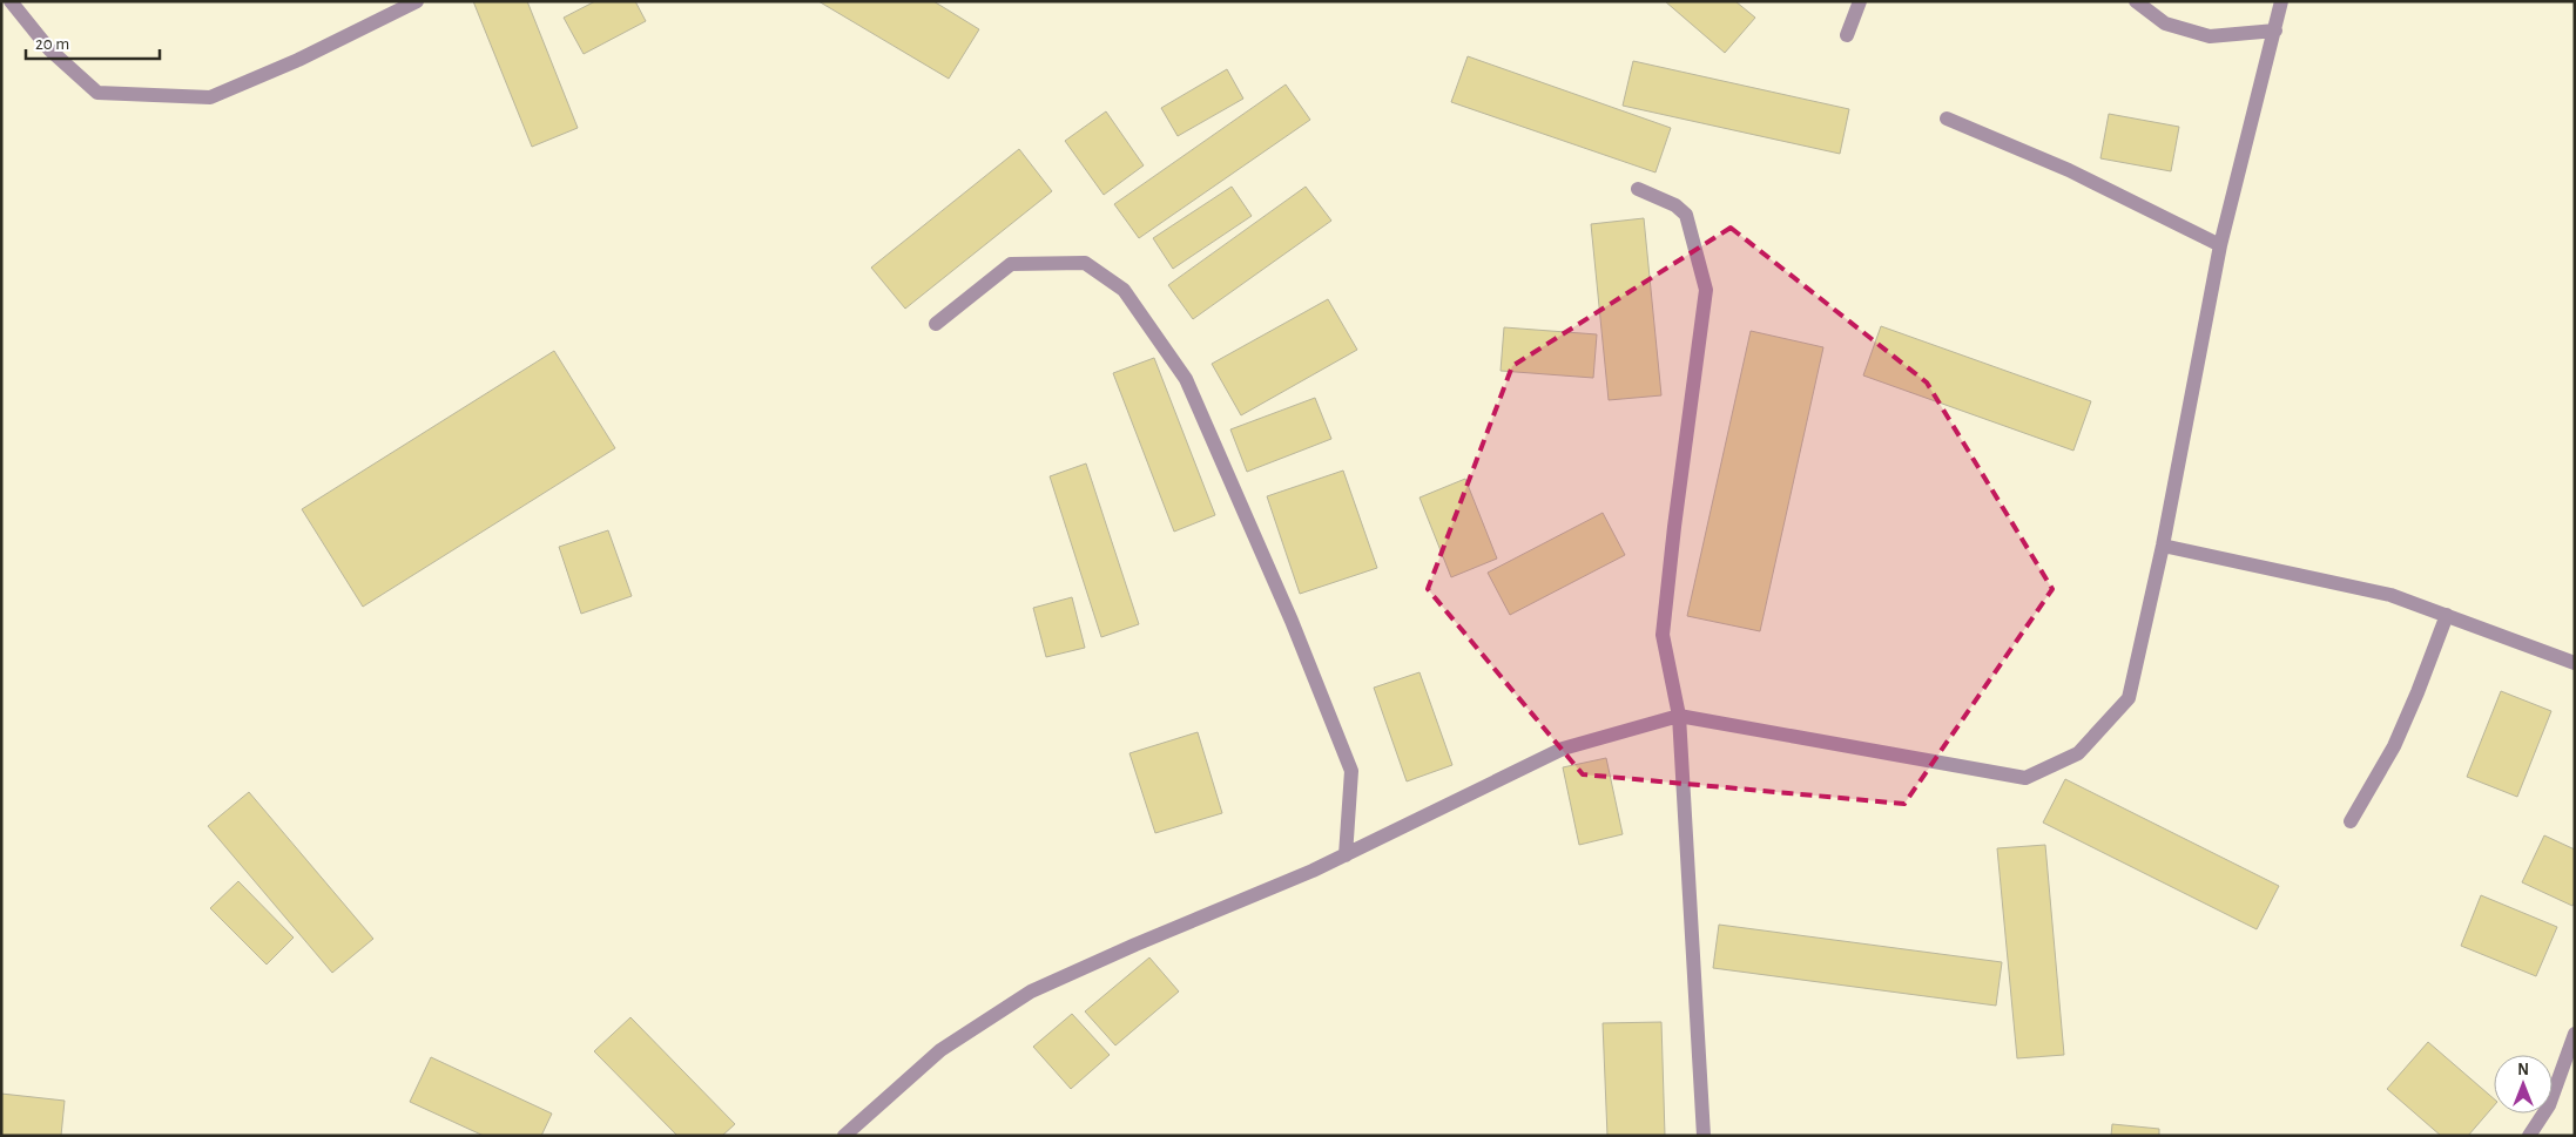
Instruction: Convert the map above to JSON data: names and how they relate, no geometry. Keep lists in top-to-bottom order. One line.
{"scale_bar":"20 m","north":"top"}
